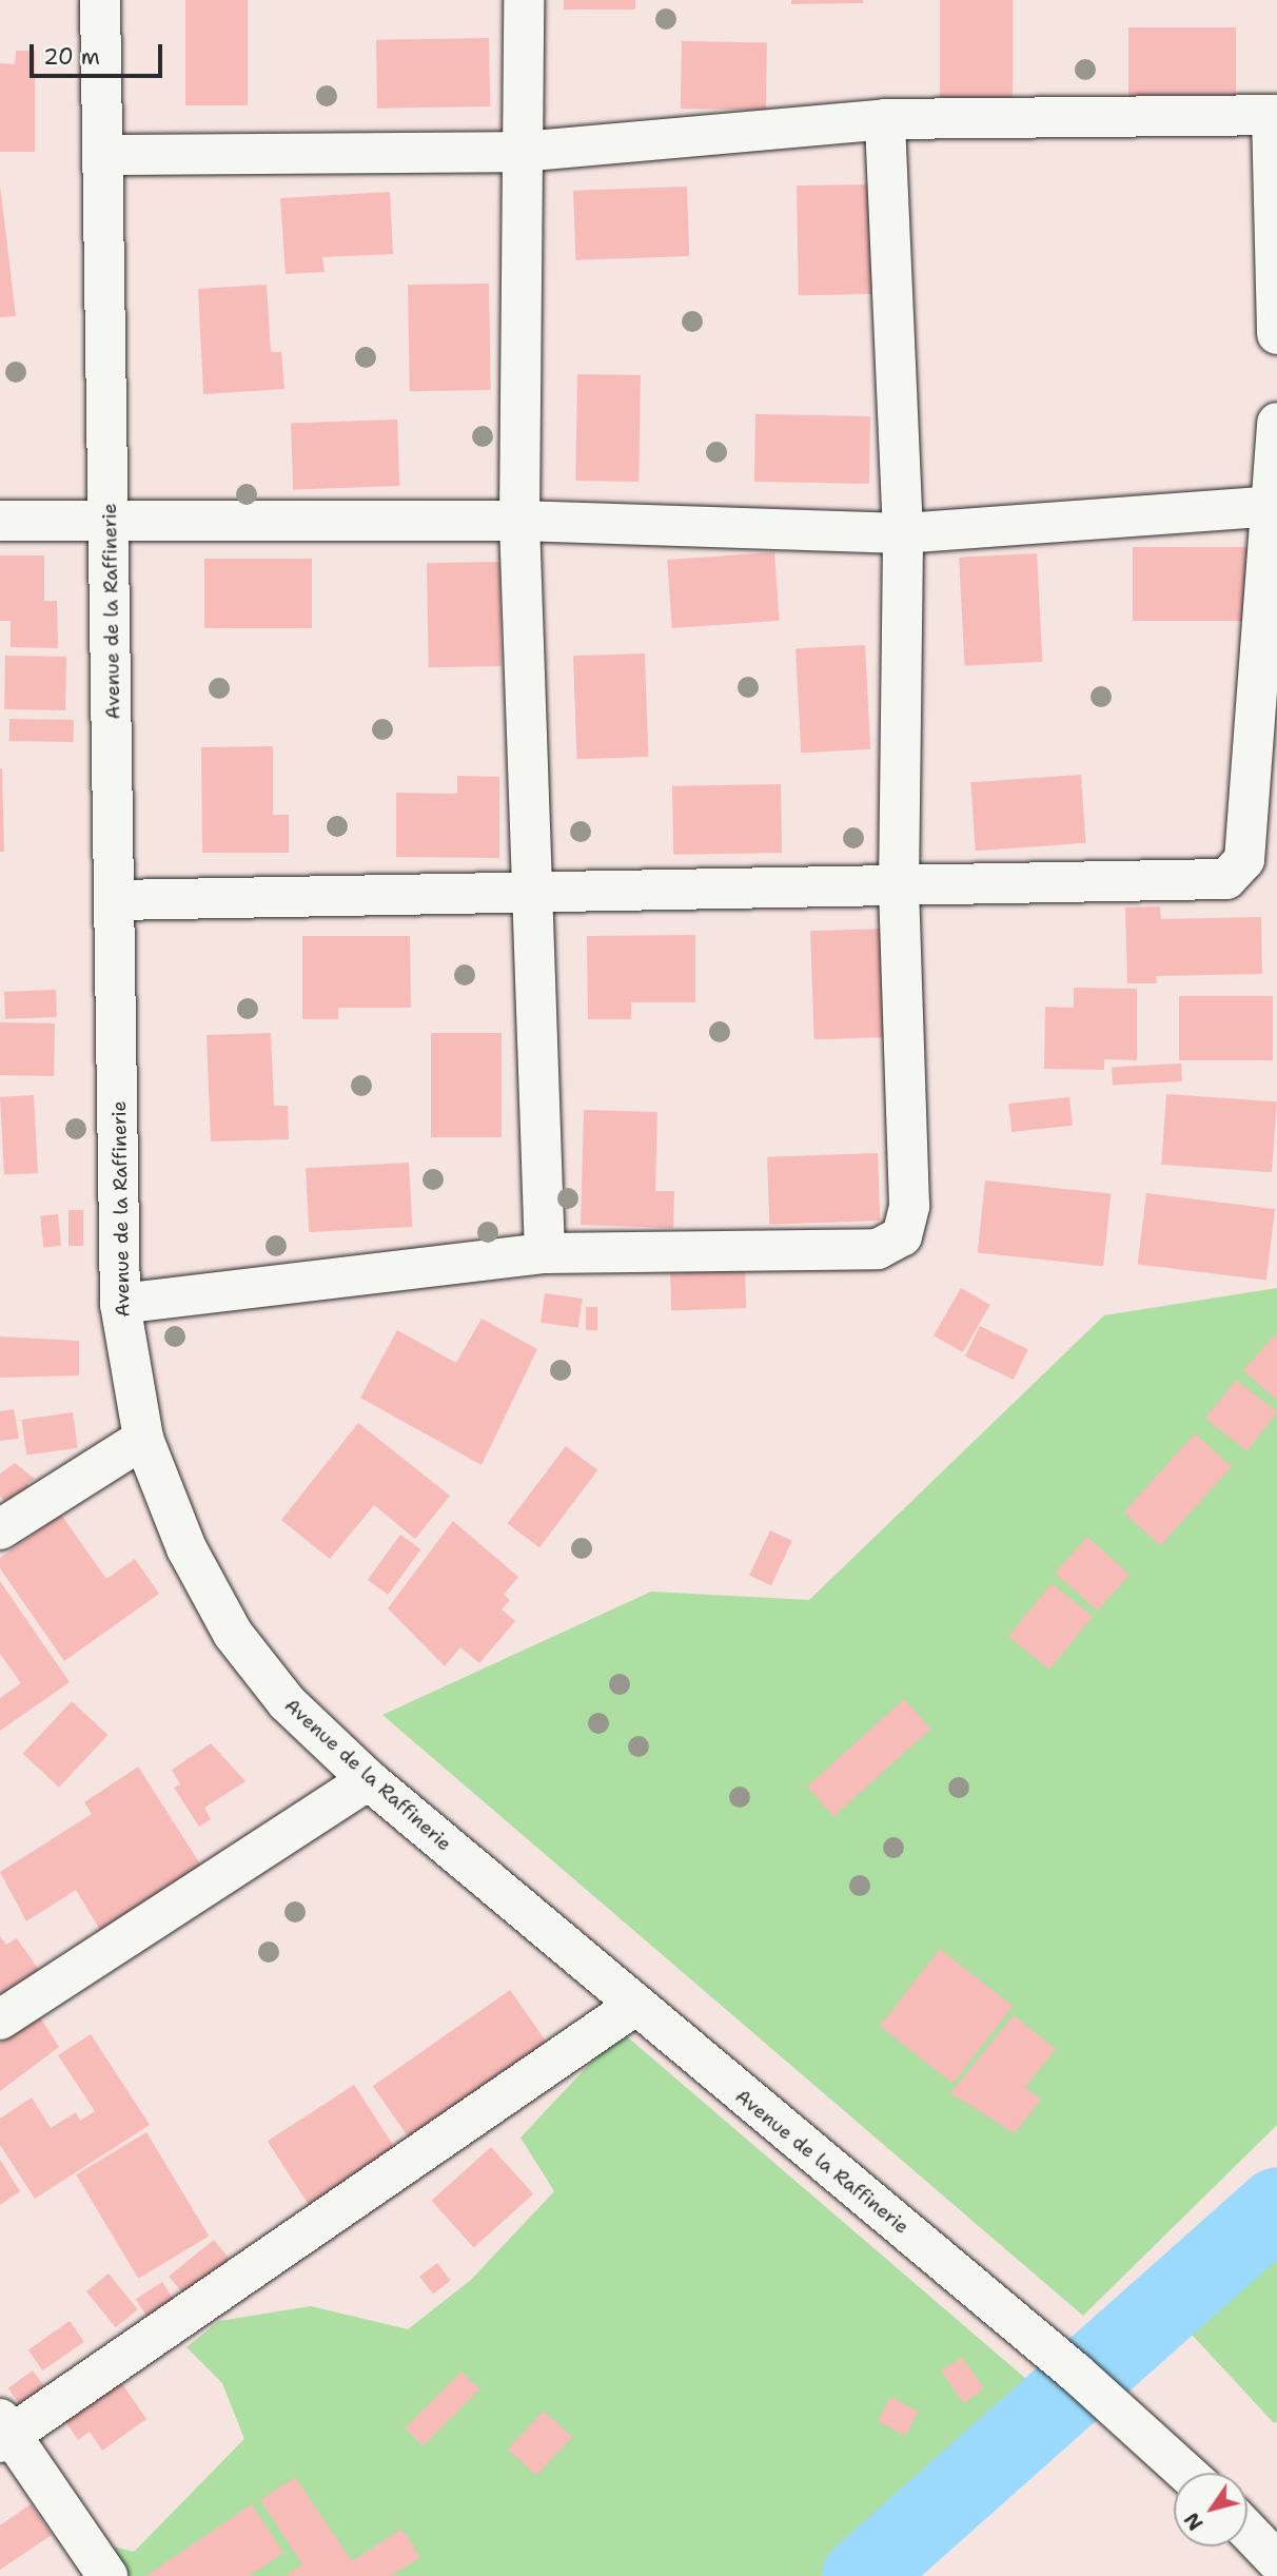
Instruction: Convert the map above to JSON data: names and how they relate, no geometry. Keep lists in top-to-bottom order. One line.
{"streets":{"street":["Avenue de la Raffinerie"]},"scale_bar":"20 m","north":"bottom left"}
